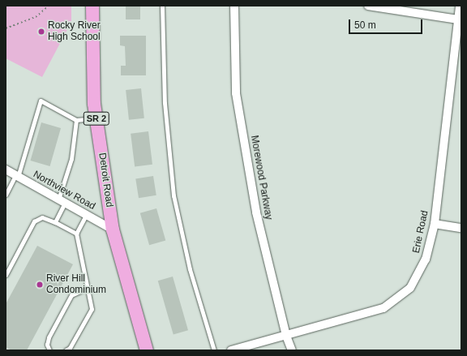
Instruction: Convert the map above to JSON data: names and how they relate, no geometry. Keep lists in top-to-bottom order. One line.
{"streets":{"main road":["SR 2","Detroit Road"],"street":["Morewood Parkway","Northview Road","Erie Road"]},"crossings":[["Morewood Parkway","Erie Road"],["Detroit Road","Northview Road"]],"places":["Rocky River High School","River Hill Condominium"],"scale_bar":"50 m"}
